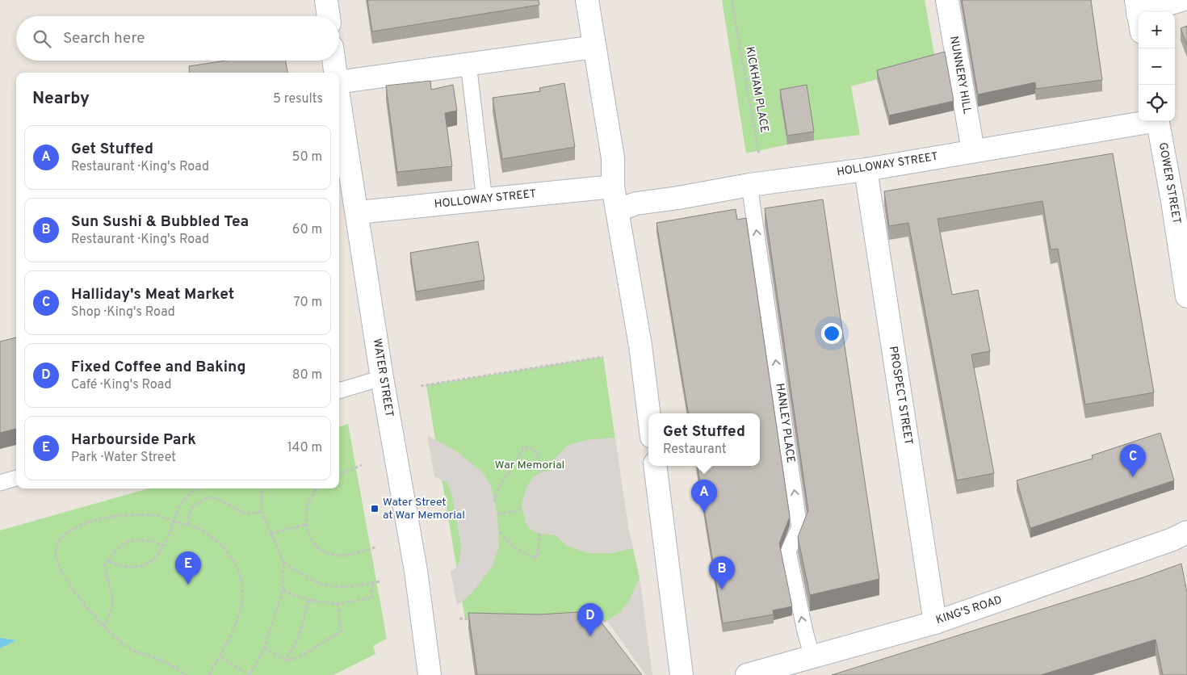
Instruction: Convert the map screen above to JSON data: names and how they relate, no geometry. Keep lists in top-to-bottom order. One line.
{"streets":{"street":["NUNNERY HILL","HOLLOWAY STREET","GOWER STREET","WATER STREET","PROSPECT STREET","KING'S ROAD"],"lane":["HANLEY PLACE"],"path":["KICKHAM PLACE"]},"crossings":[["NUNNERY HILL","HOLLOWAY STREET"],["KICKHAM PLACE","HOLLOWAY STREET"],["KICKHAM PLACE","HANLEY PLACE"],["HOLLOWAY STREET","WATER STREET"],["HOLLOWAY STREET","PROSPECT STREET"],["HOLLOWAY STREET","HANLEY PLACE"],["PROSPECT STREET","KING'S ROAD"],["HANLEY PLACE","KING'S ROAD"]],"one_way":["HANLEY PLACE"],"parks":["War Memorial"],"places":{"transit":["Water Street at War Memorial"]},"page":{"map_buttons":["+","−"],"search":"Search here","heading":["Nearby","5 results"],"list":[{"mark":"A","name":"Get Stuffed","note":"Restaurant · King's Road","value":"50 m"},{"mark":"B","name":"Sun Sushi & Bubbled Tea","note":"Restaurant · King's Road","value":"60 m"},{"mark":"C","name":"Halliday's Meat Market","note":"Shop · King's Road","value":"70 m"},{"mark":"D","name":"Fixed Coffee and Baking","note":"Café · King's Road","value":"80 m"},{"mark":"E","name":"Harbourside Park","note":"Park · Water Street","value":"140 m"}],"popup":["Get Stuffed","Restaurant"],"pins":["C","A","E","B","D"]}}
